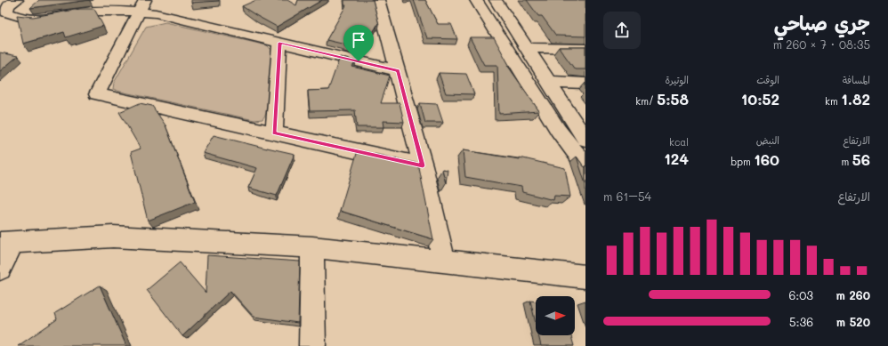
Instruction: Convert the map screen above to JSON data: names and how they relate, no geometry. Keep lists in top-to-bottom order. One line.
{"north":"right","page":{"heading":["جري صباحي","08:35 · 7 × 260 m"],"stats":[["المسافة","1.82 km"],["الوقت","10:52"],["الوتيرة","5:58 /km"],["الارتفاع","56 m"],["النبض","160 bpm"],["kcal","124"]],"chart":["الارتفاع","54–61 m"],"list":[{"name":"260 m","note":"6:03"},{"name":"520 m","note":"5:36"}]}}
